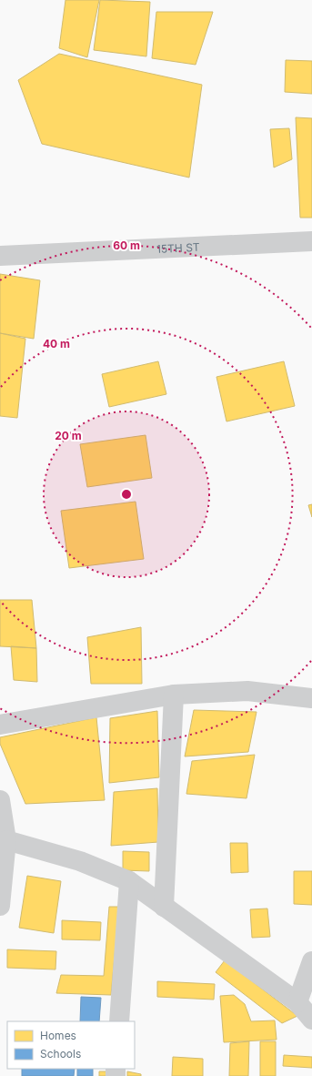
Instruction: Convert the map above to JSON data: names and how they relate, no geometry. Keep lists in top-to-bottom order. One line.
{"streets":{"street":["15TH ST"]},"legend":["Homes","Schools"],"rings":["60 m","40 m","20 m"]}
